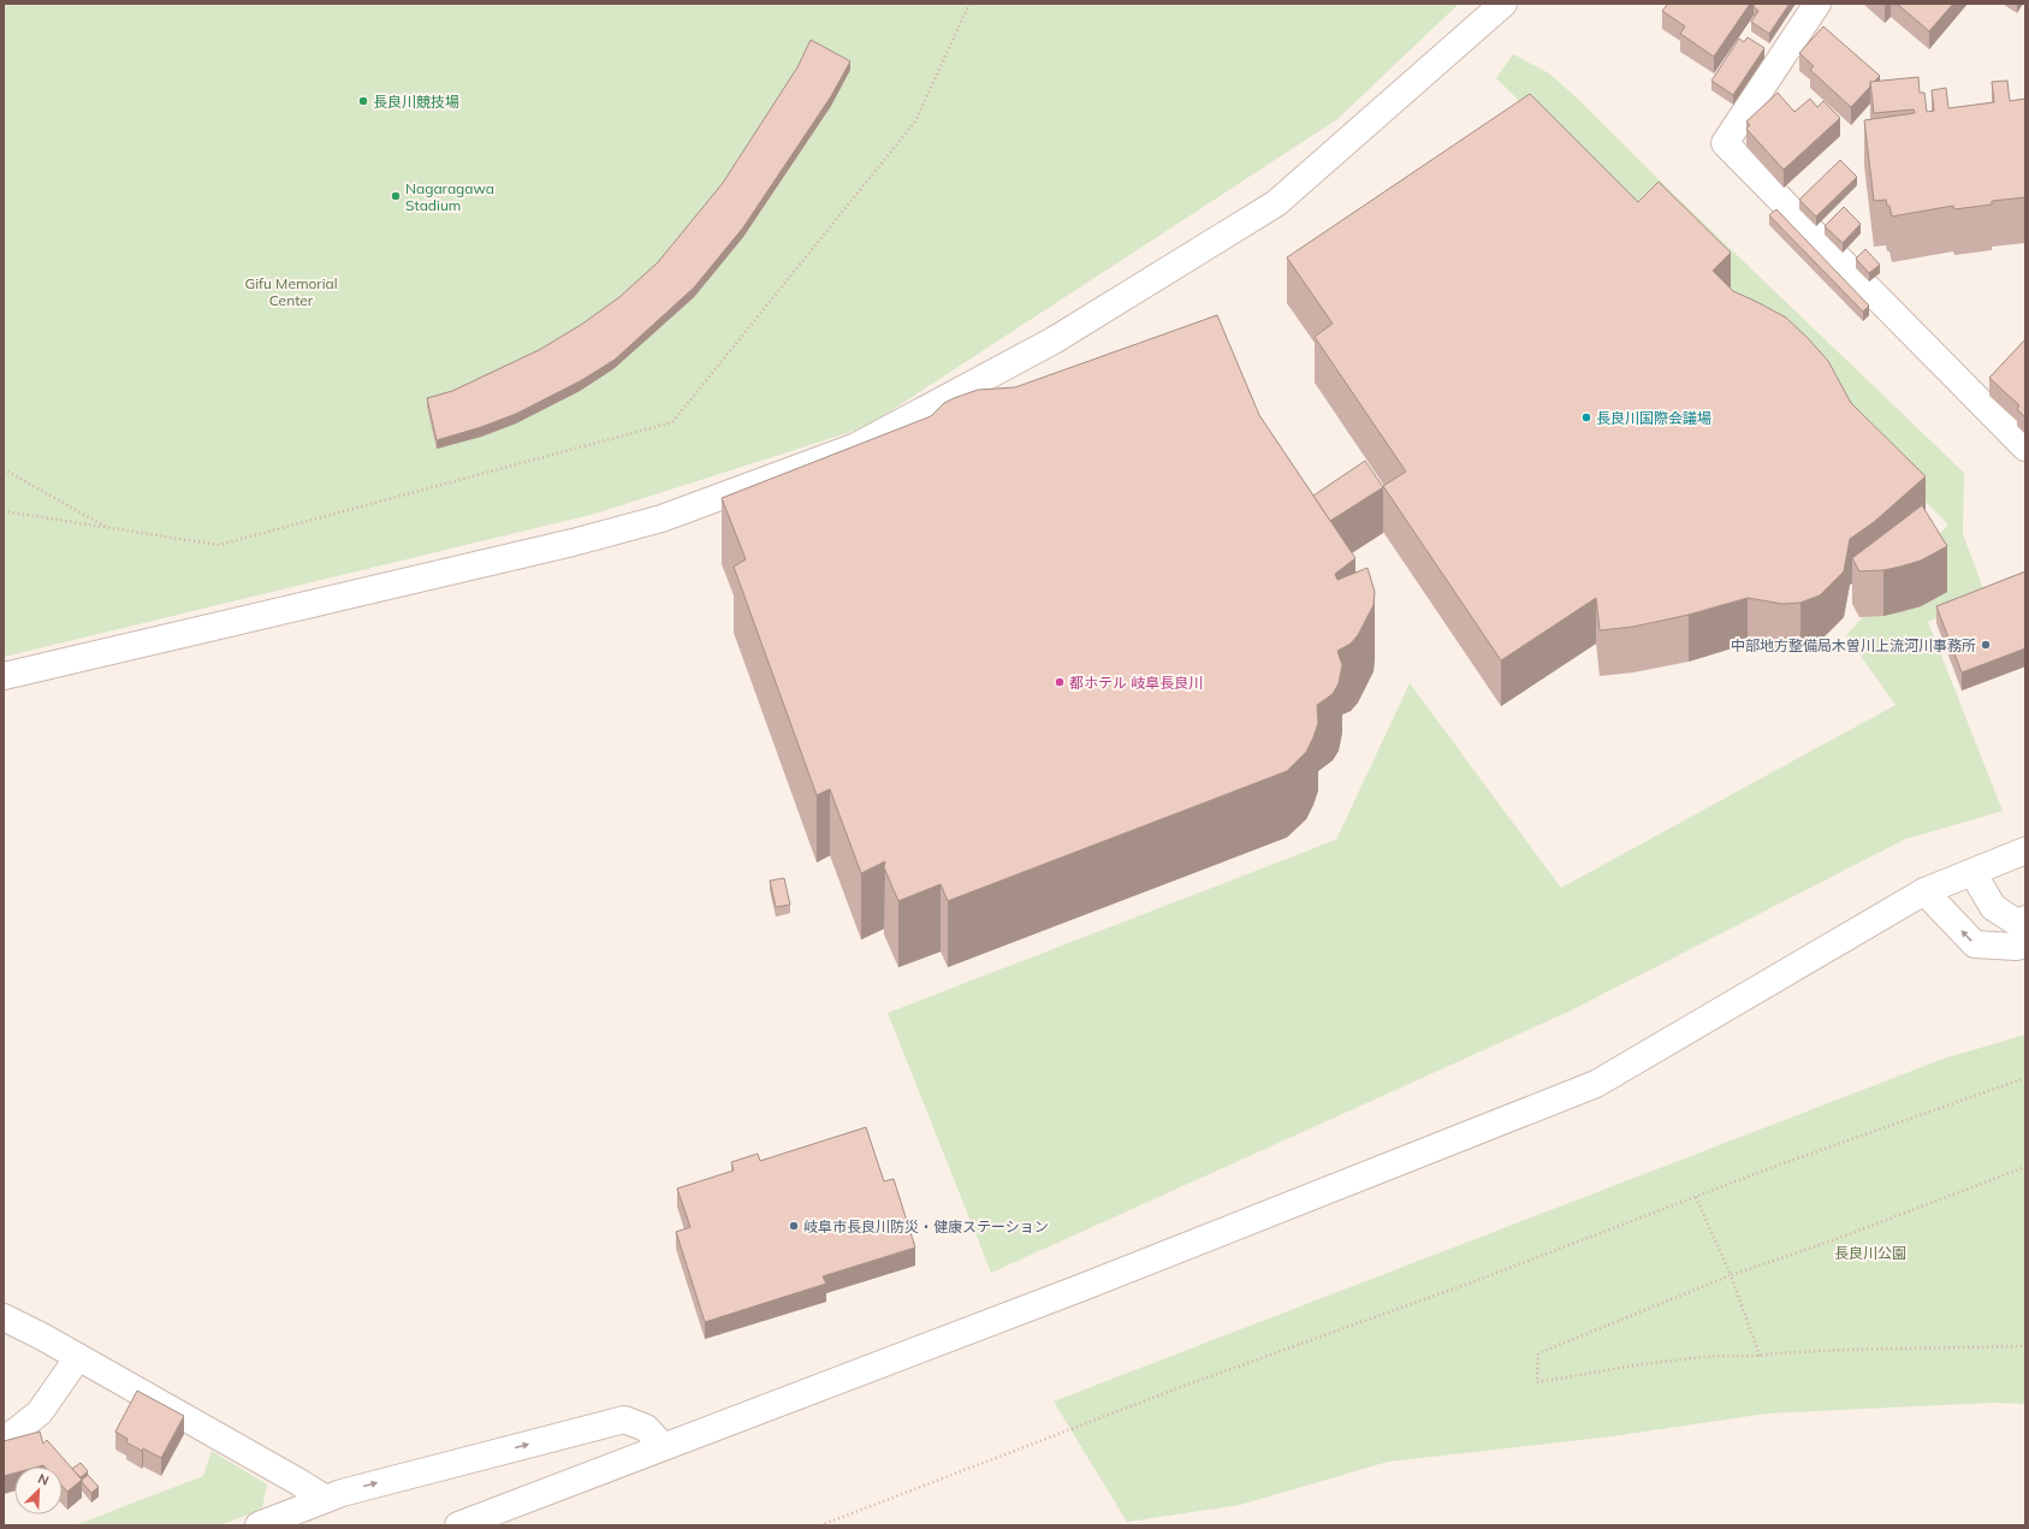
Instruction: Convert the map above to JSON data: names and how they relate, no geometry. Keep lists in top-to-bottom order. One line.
{"parks":["Gifu Memorial Center","長良川公園"],"places":["長良川競技場","Nagaragawa Stadium","長良川国際会議場","中部地方整備局木曽川上流河川事務所","都ホテル 岐阜長良川","岐阜市長良川防災・健康ステーション"],"north":"top right"}
